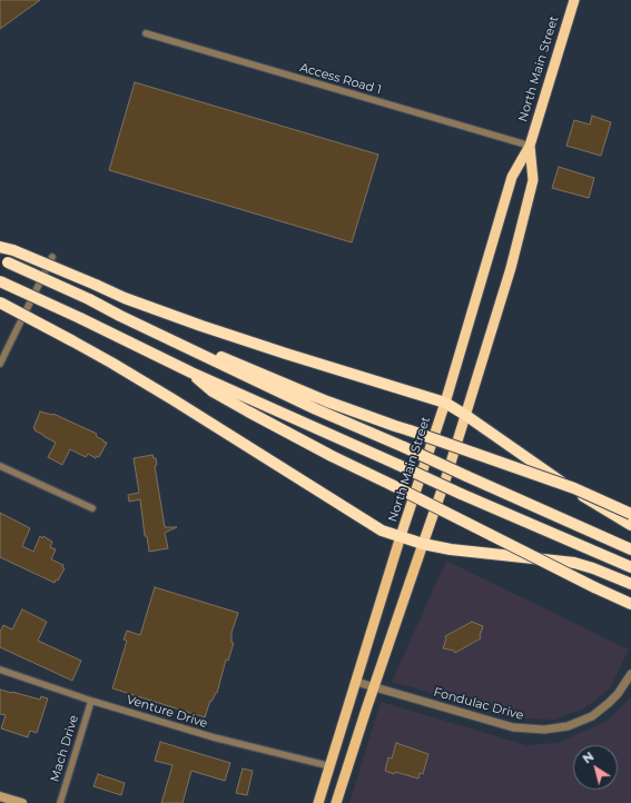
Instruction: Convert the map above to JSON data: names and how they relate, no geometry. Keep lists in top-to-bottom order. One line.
{"streets":{"highway":["North Main Street"],"street":["Access Road 1","Fondulac Drive","Venture Drive","Mach Drive"]},"crossings":[["North Main Street","Access Road 1"],["North Main Street","Fondulac Drive"],["North Main Street","Venture Drive"],["Venture Drive","Mach Drive"]],"north":"top left"}
